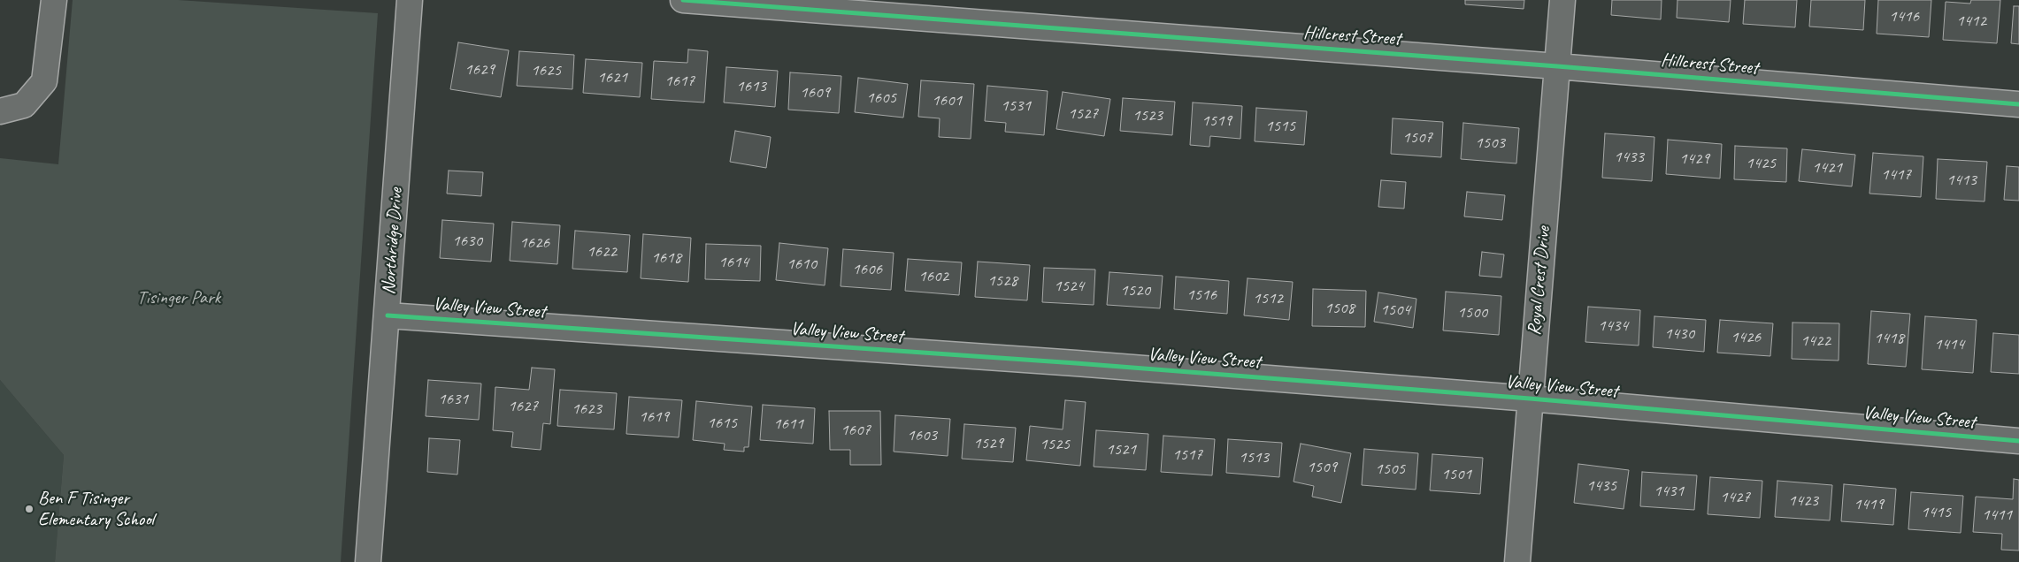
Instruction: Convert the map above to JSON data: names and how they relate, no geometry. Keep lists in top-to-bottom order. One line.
{"streets":{"street":["Hillcrest Street","Northridge Drive","Royal Crest Drive","Valley View Street"]},"crossings":[["Hillcrest Street","Royal Crest Drive"],["Northridge Drive","Valley View Street"],["Royal Crest Drive","Valley View Street"]],"parks":["Tisinger Park"],"places":["Ben F Tisinger Elementary School"],"house_numbers":["1416","1412","1629","1625","1621","1617","1613","1609","1605","1601","1531","1527","1523","1519","1515","1507","1503","1433","1429","1425","1421","1417","1413","1630","1626","1622","1618","1614","1610","1606","1602","1528","1524","1520","1516","1512","1508","1504","1500","1434","1430","1426","1418","1422","1414","1631","1627","1623","1619","1615","1611","1607","1603","1529","1525","1521","1517","1513","1509","1505","1501","1435","1431","1427","1423","1419","1415","1411"]}
